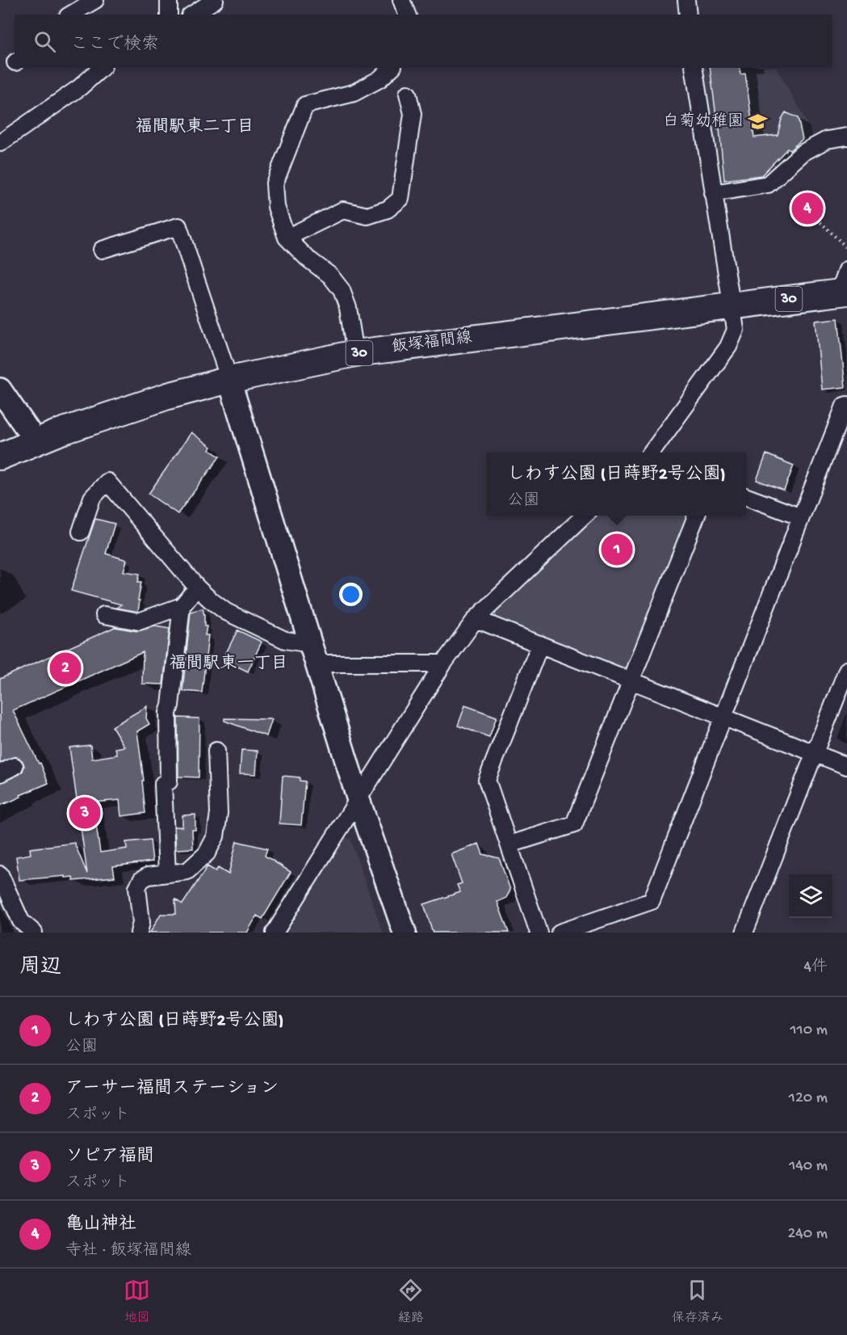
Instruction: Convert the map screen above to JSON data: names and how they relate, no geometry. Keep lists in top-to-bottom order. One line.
{"streets":{"main road":["30","飯塚福間線"]},"districts":["福間駅東二丁目","福間駅東一丁目"],"places":{"school or university":["白菊幼稚園"]},"page":{"search":"ここで検索","pins":["4","1","2","3"],"popup":["しわす公園 (日蒔野2号公園)","公園"],"heading":["周辺","4件"],"list":[{"mark":"1","name":"しわす公園 (日蒔野2号公園)","note":"公園","value":"110 m"},{"mark":"2","name":"アーサー福間ステーション","note":"スポット","value":"120 m"},{"mark":"3","name":"ソピア福間","note":"スポット","value":"140 m"},{"mark":"4","name":"亀山神社","note":"寺社 · 飯塚福間線","value":"240 m"}],"nav":["地図","経路","保存済み"]}}
